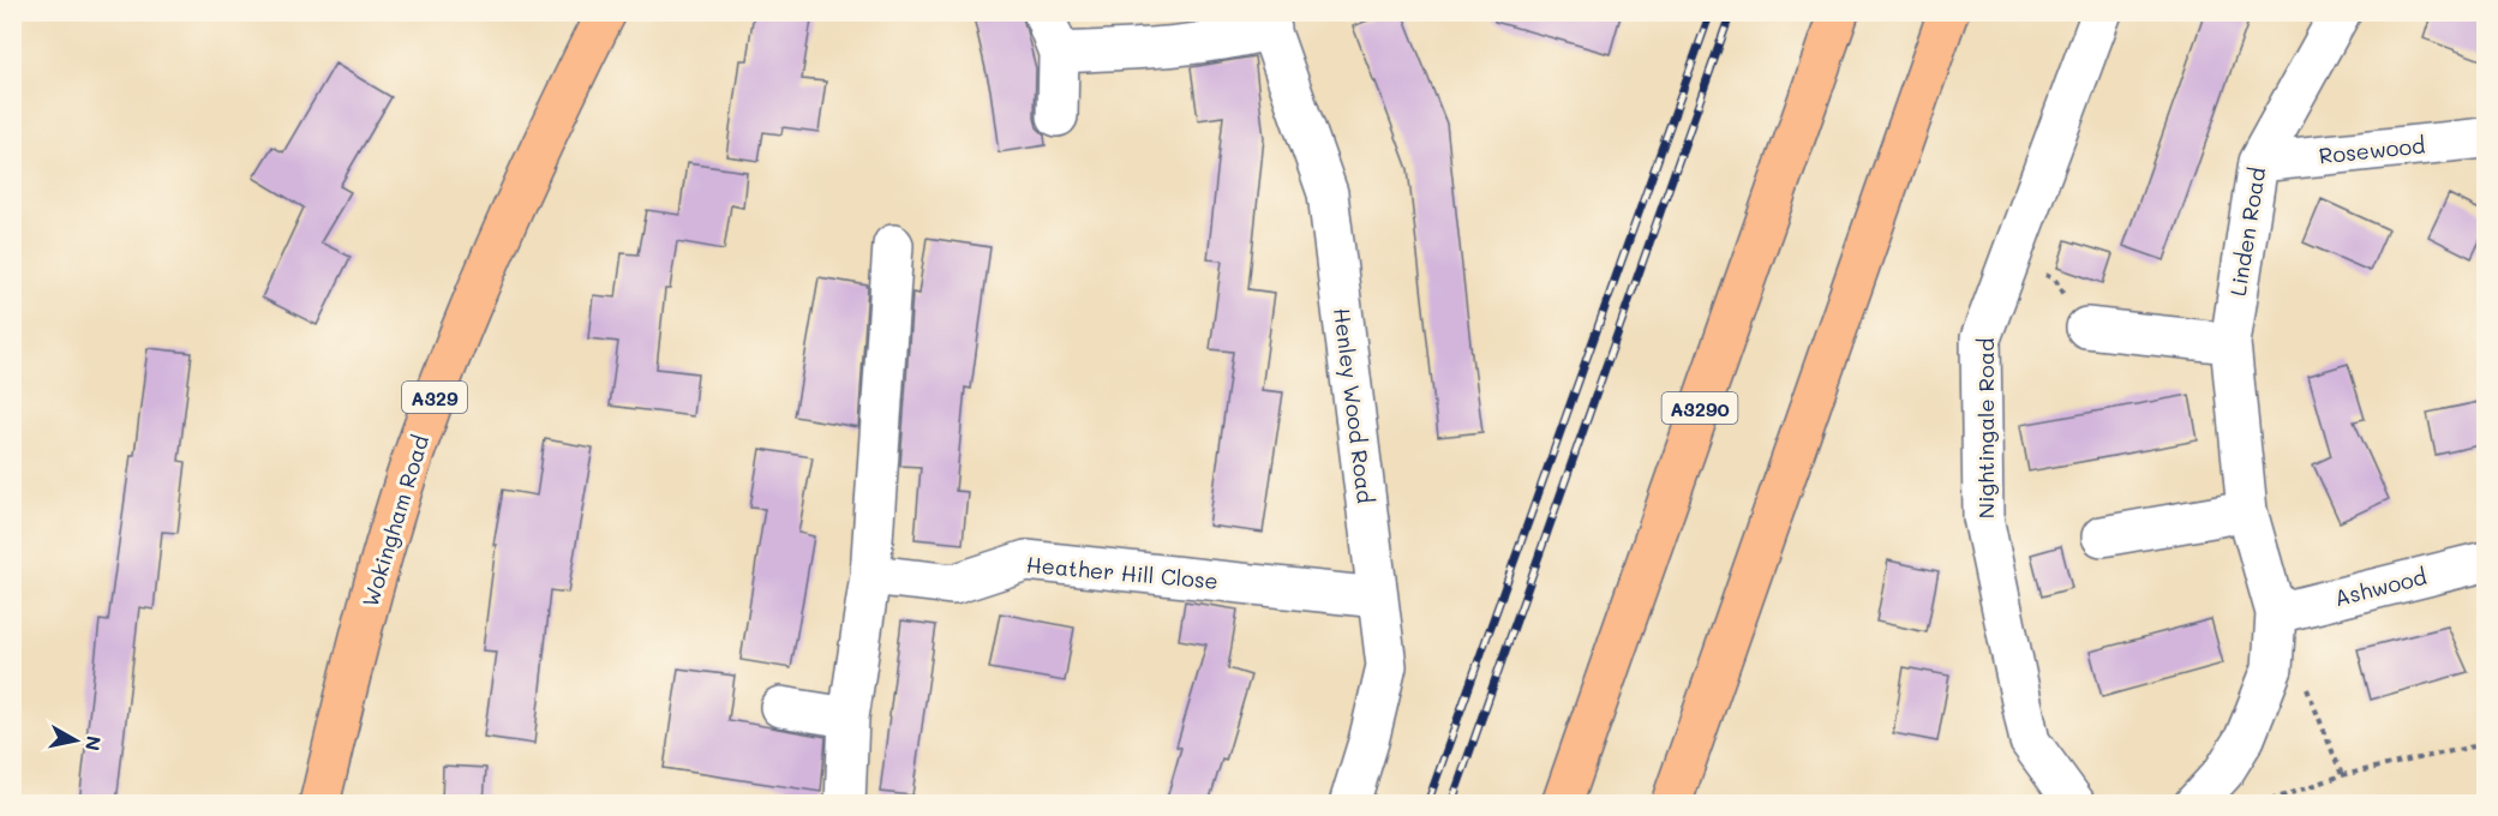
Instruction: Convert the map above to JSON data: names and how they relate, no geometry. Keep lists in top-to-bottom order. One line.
{"streets":{"main road":["A329","A3290","Wokingham Road"],"street":["Rosewood","Linden Road","Henley Wood Road","Nightingale Road","Heather Hill Close","Ashwood"]},"crossings":[["Rosewood","Linden Road"],["Linden Road","Ashwood"],["Henley Wood Road","Heather Hill Close"]],"north":"right"}
